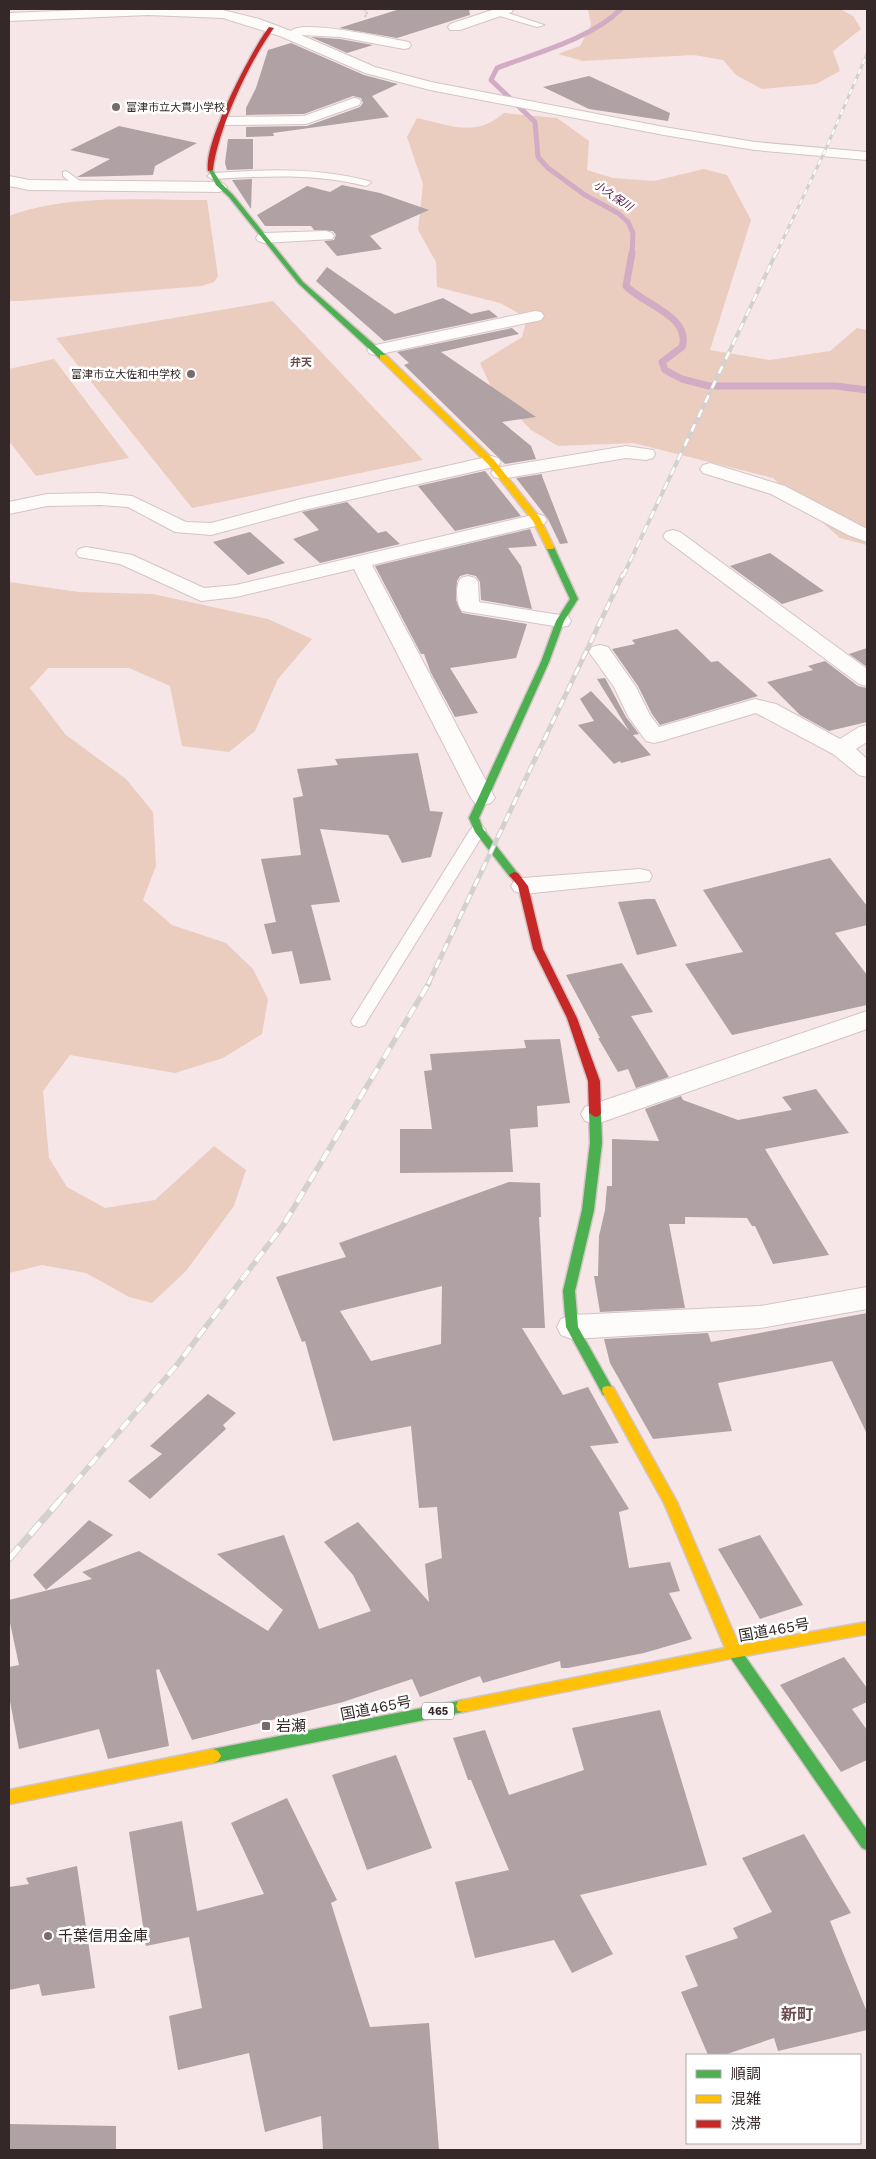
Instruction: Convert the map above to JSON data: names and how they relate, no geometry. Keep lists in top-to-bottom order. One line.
{"streets":{"main road":["国道465号","465"]},"districts":["弁天","新町"],"water":["小久保川"],"places":{"other":["富津市立大貫小学校","富津市立大佐和中学校","千葉信用金庫"],"transit":["岩瀬"]},"legend":["順調","混雑","渋滞"]}
